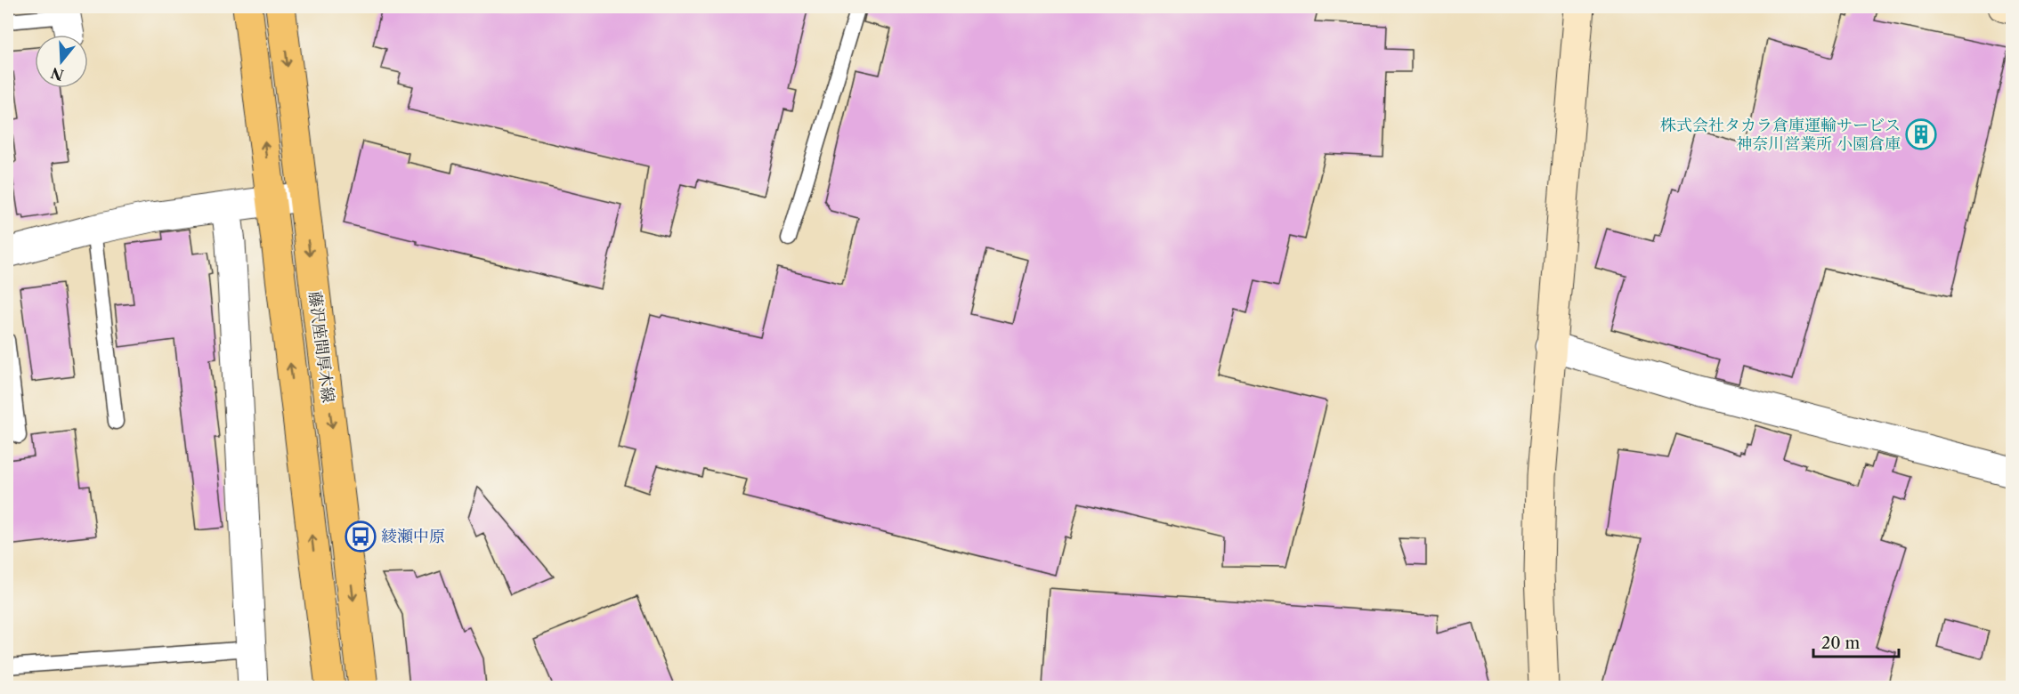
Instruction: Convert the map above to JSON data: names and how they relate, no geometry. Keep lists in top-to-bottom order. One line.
{"streets":{"main road":["藤沢座間厚木線"]},"places":{"building":["株式会社タカラ倉庫運輸サービス 神奈川営業所 小園倉庫"],"bus stop":["綾瀬中原"]},"scale_bar":"20 m","north":"bottom"}
